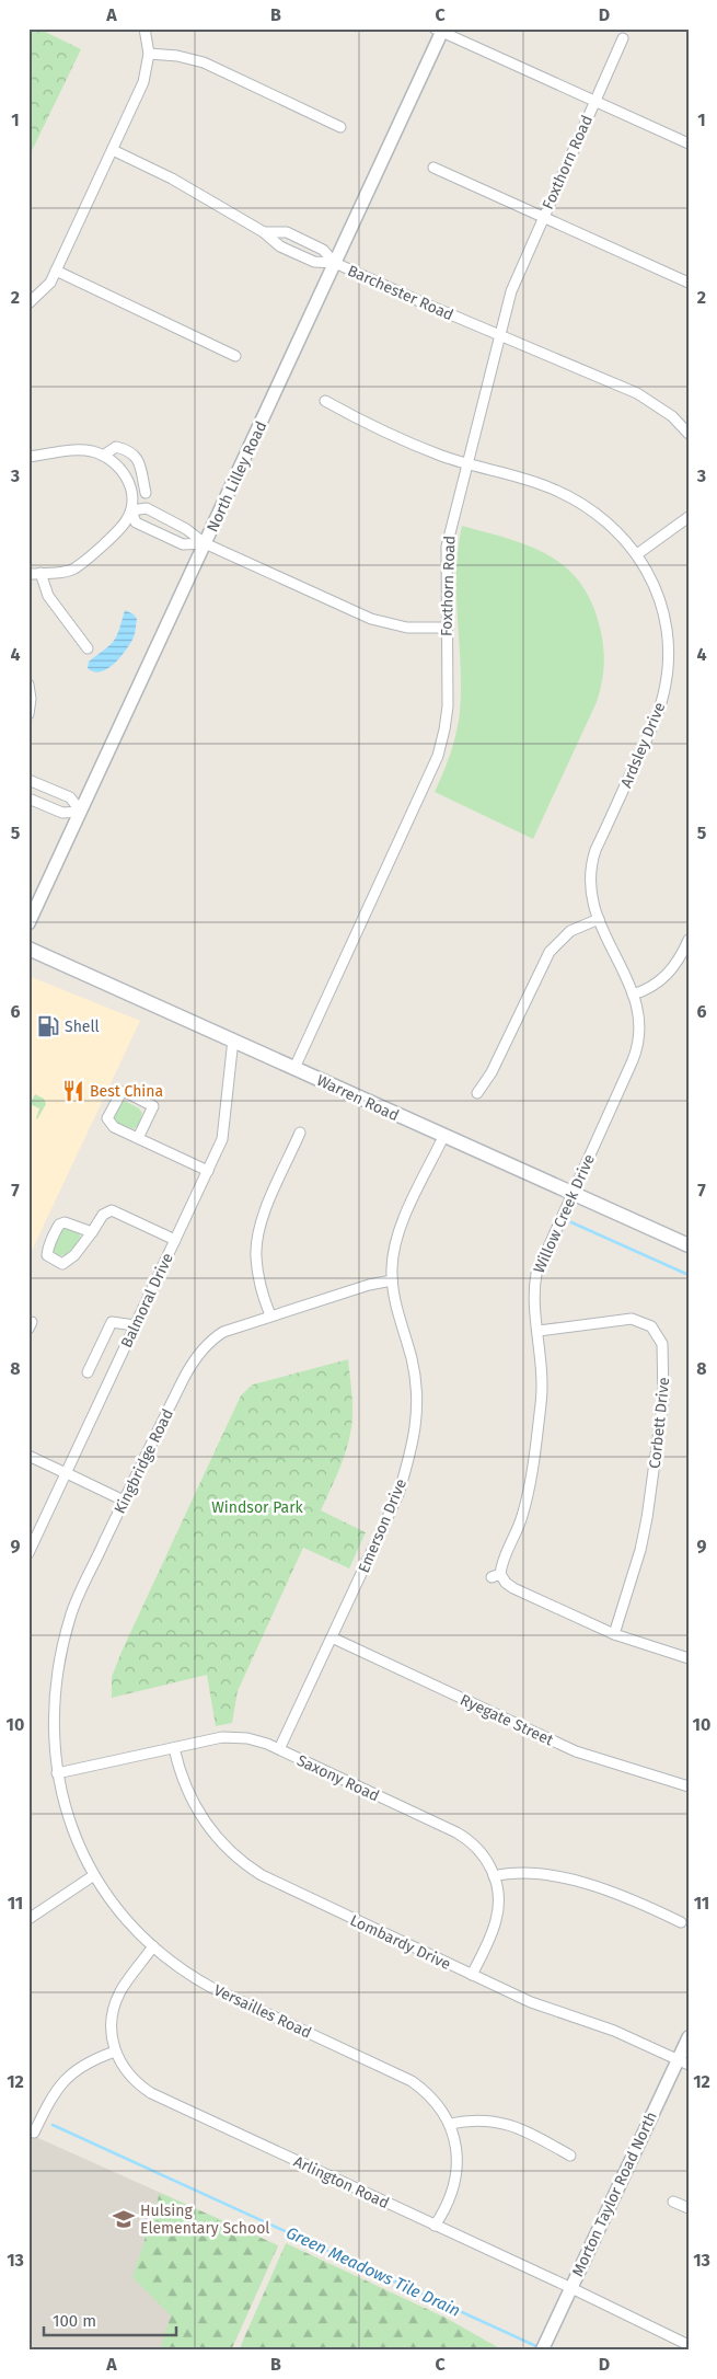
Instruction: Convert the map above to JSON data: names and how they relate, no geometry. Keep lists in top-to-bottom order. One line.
{"streets":{"main road":["Warren Road"],"street":["Foxthorn Road","Barchester Road","North Lilley Road","Ardsley Drive","Willow Creek Drive","Balmoral Drive","Corbett Drive","Kingbridge Road","Emerson Drive","Ryegate Street","Saxony Road","Lombardy Drive","Versailles Road","Arlington Road","Morton Taylor Road North"]},"crossings":[["Foxthorn Road","Barchester Road"],["Foxthorn Road","Ardsley Drive"],["Foxthorn Road","Warren Road"],["Barchester Road","North Lilley Road"],["Ardsley Drive","Willow Creek Drive"],["Warren Road","Willow Creek Drive"],["Warren Road","Balmoral Drive"],["Warren Road","Emerson Drive"],["Willow Creek Drive","Corbett Drive"],["Kingbridge Road","Emerson Drive"],["Kingbridge Road","Saxony Road"],["Kingbridge Road","Versailles Road"],["Emerson Drive","Ryegate Street"],["Emerson Drive","Saxony Road"],["Saxony Road","Lombardy Drive"],["Saxony Road","Versailles Road"],["Lombardy Drive","Morton Taylor Road North"],["Versailles Road","Arlington Road"],["Arlington Road","Morton Taylor Road North"]],"water":["Green Meadows Tile Drain"],"parks":["Windsor Park"],"places":{"fuel station":["Shell"],"restaurant":["Best China"],"school or university":["Hulsing Elementary School"]},"scale_bar":"100 m","grid":{"columns":["A","B","C","D"],"rows":["1","2","3","4","5","6","7","8","9","10","11","12","13"]}}
